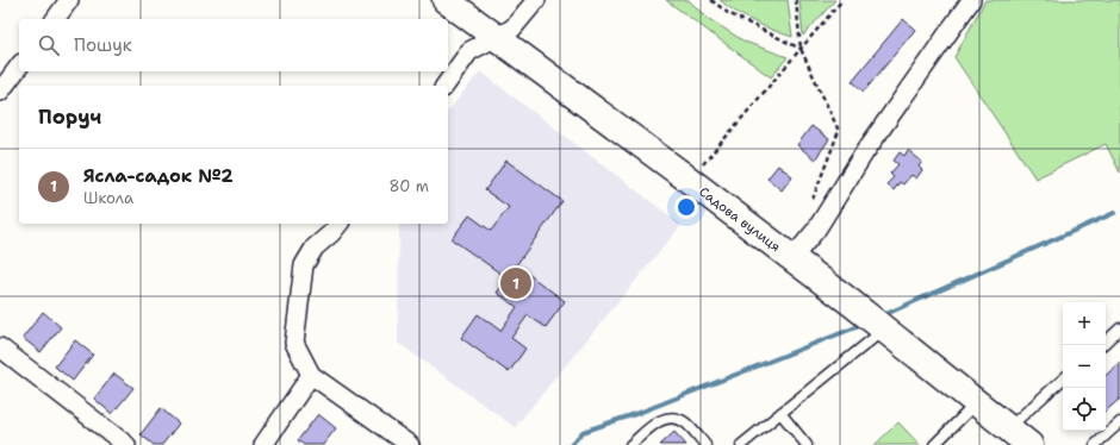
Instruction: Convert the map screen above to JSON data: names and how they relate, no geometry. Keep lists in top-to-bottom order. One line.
{"streets":{"street":["Садова вулиця"]},"page":{"search":"Пошук","heading":"Поруч","list":[{"mark":"1","name":"Ясла-садок №2","note":"Школа","value":"80 m"}],"pins":"1","map_buttons":["+","−"]}}
